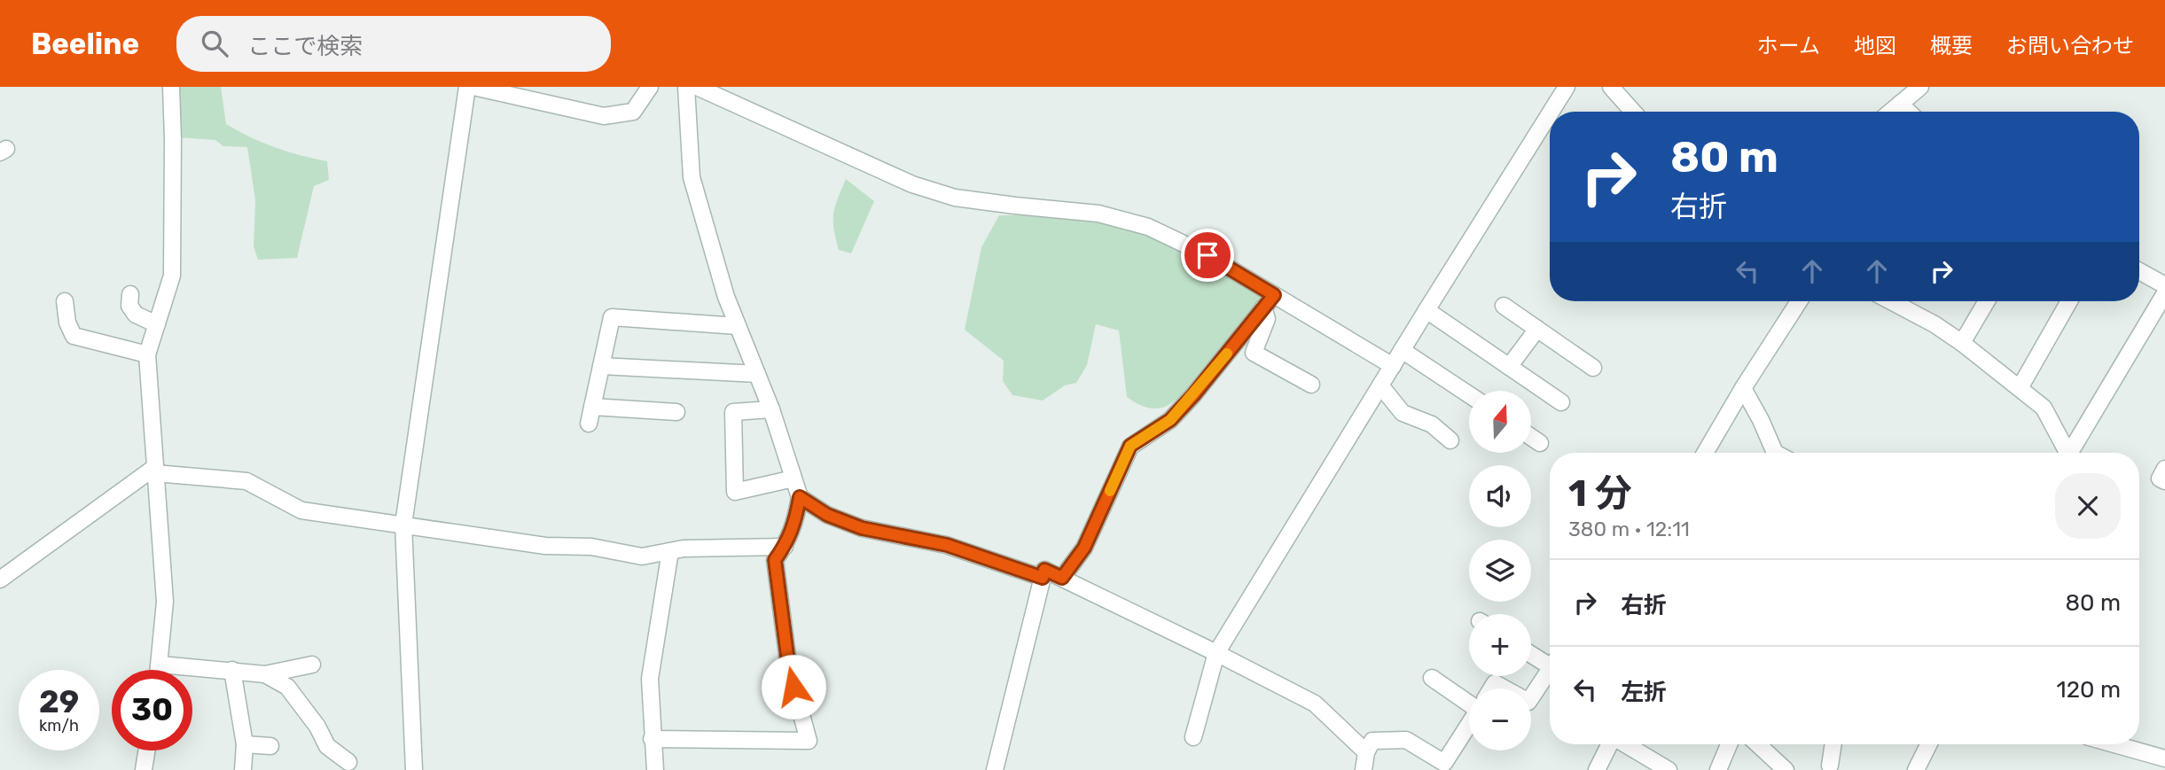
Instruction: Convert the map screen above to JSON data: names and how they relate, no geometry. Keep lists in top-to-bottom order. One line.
{"north":"top","page":{"header":"Beeline","search":"ここで検索","nav":["ホーム","地図","概要","お問い合わせ"],"turn":["80 m","右折"],"map_buttons":["+","−"],"heading":["1 分","380 m · 12:11"],"list":[{"name":"右折","value":"80 m"},{"name":"左折","value":"120 m"}],"speed":"29 km/h","limit":"30"}}
